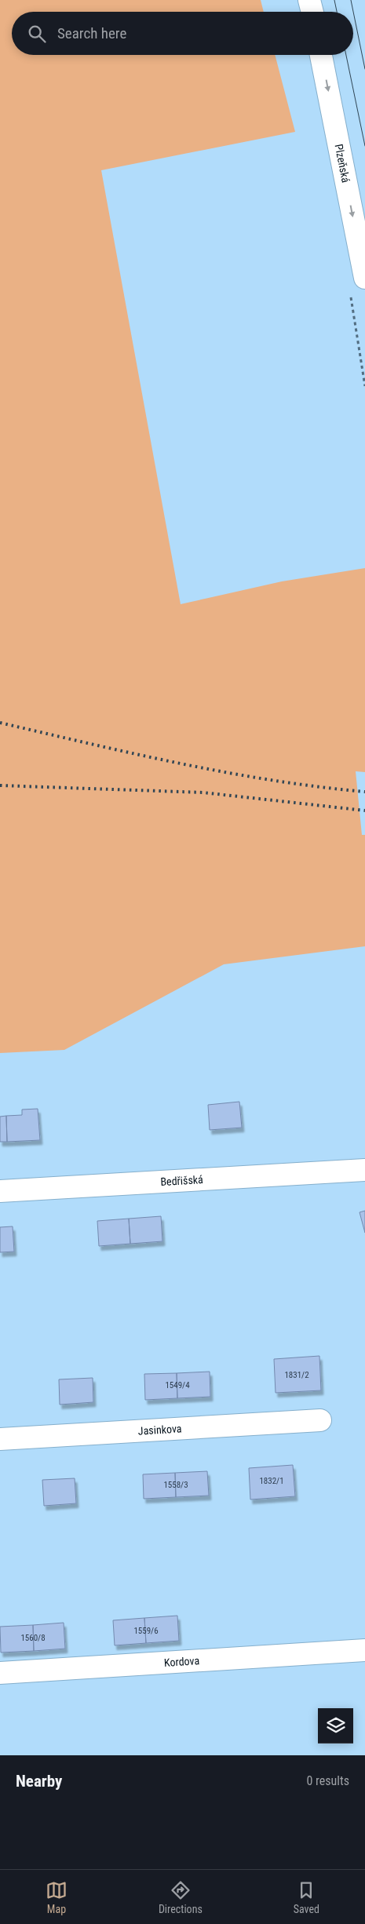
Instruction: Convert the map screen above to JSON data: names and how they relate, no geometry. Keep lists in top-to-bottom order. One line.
{"streets":{"street":["Plzeňská","Bedřišská","Jasinkova","Kordova"]},"one_way":["Plzeňská"],"house_numbers":["1831/2","1549/4","1832/1","1558/3","1559/6","1560/8"],"page":{"search":"Search here","heading":["Nearby","0 results"],"nav":["Map","Directions","Saved"]}}
